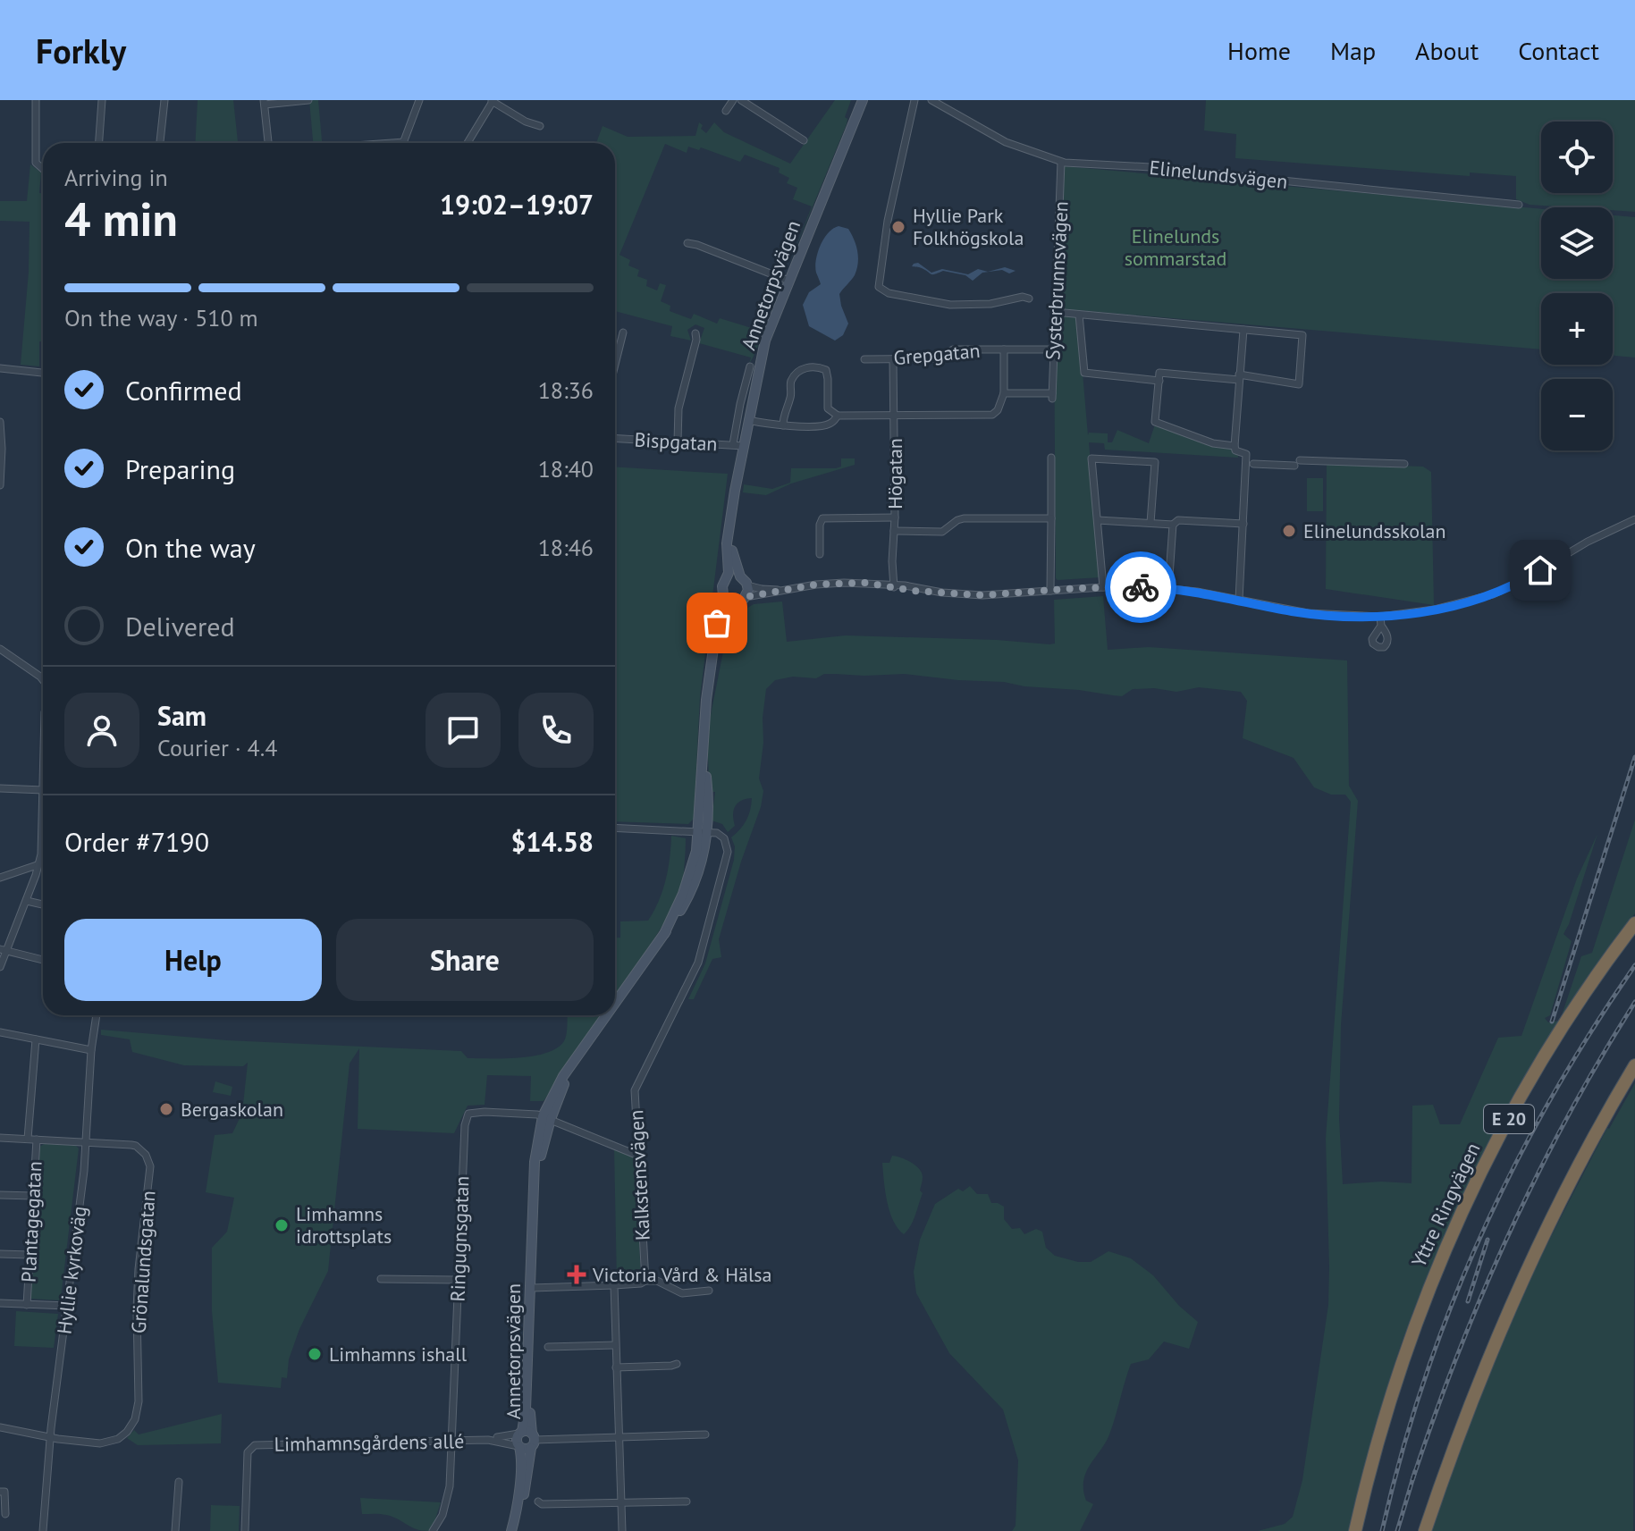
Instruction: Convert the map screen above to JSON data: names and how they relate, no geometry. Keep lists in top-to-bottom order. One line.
{"streets":{"highway":["E 20","Yttre Ringvägen"],"main road":["Annetorpsvägen"],"street":["Elinelundsvägen","Systerbrunnsvägen","Grepgatan","Bispgatan","Högatan","Kalkstensvägen","Plantagegatan","Ringugnsgatan","Grönalundsgatan","Hyllie kyrkoväg","Limhamnsgårdens allé"]},"crossings":[["Elinelundsvägen","Systerbrunnsvägen"],["Systerbrunnsvägen","Grepgatan"],["Annetorpsvägen","Bispgatan"],["Annetorpsvägen","Kalkstensvägen"],["Annetorpsvägen","Ringugnsgatan"],["Annetorpsvägen","Limhamnsgårdens allé"],["Grepgatan","Högatan"],["Ringugnsgatan","Limhamnsgårdens allé"],["Grönalundsgatan","Hyllie kyrkoväg"]],"parks":["Elinelunds sommarstad"],"places":{"other":["Hyllie Park Folkhögskola","Elinelundsskolan","Bergaskolan","Limhamns idrottsplats","Limhamns ishall"],"health":["Victoria Vård & Hälsa"]},"page":{"header":"Forkly","nav":["Home","Map","About","Contact"],"map_buttons":["+","−"],"heading":["4 min","Arriving in","19:02–19:07"],"panel":["Sam","Courier · 4.4","Order #7190","$14.58"],"bar":"On the way · 510 m","list":[["Confirmed","18:36"],["Preparing","18:40"],["On the way","18:46"],"Delivered"],"buttons":["Help","Share"]}}
